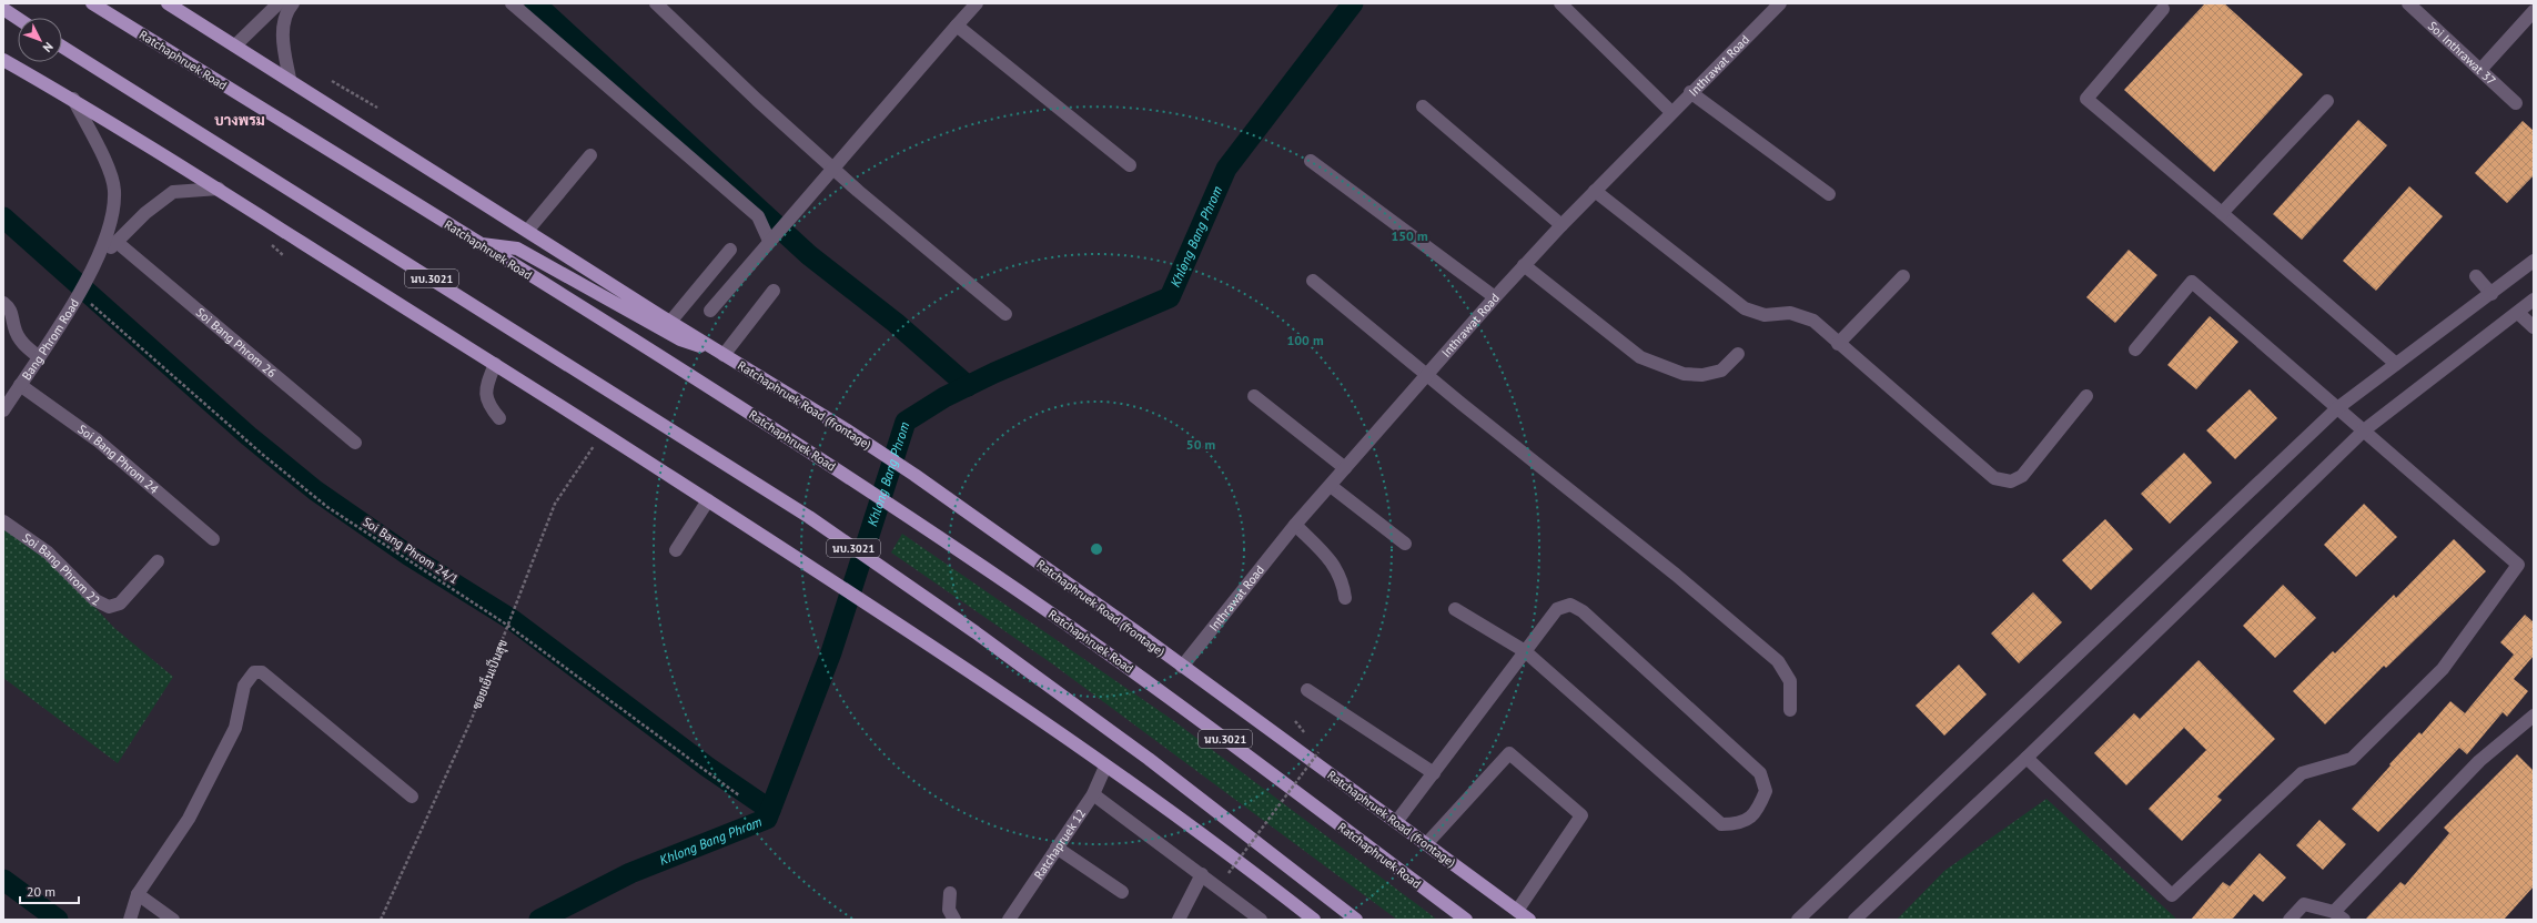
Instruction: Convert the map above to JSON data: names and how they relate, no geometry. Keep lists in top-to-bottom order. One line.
{"streets":{"main road":["Ratchaphruek Road","นบ.3021","Ratchaphruek Road (frontage)"],"street":["Soi Inthrawat 37","Inthrawat Road","Bang Phrom Road","Soi Bang Phrom 26","Soi Bang Phrom 24","Soi Bang Phrom 22","Ratchapruek 12"],"path":["Soi Bang Phrom 24/1","ซอยเย็นเป็นสุข"]},"crossings":[["Inthrawat Road","Ratchaphruek Road (frontage)"],["นบ.3021","Bang Phrom Road"],["นบ.3021","Ratchaphruek Road (frontage)"],["นบ.3021","ซอยเย็นเป็นสุข"],["นบ.3021","Ratchapruek 12"],["Bang Phrom Road","Soi Bang Phrom 26"],["Bang Phrom Road","Soi Bang Phrom 24"],["Bang Phrom Road","Soi Bang Phrom 24/1"],["Soi Bang Phrom 24/1","ซอยเย็นเป็นสุข"]],"districts":["บางพรม"],"water":["Khlong Bang Phrom"],"scale_bar":"20 m","north":"bottom right","rings":["150 m","100 m","50 m"]}
